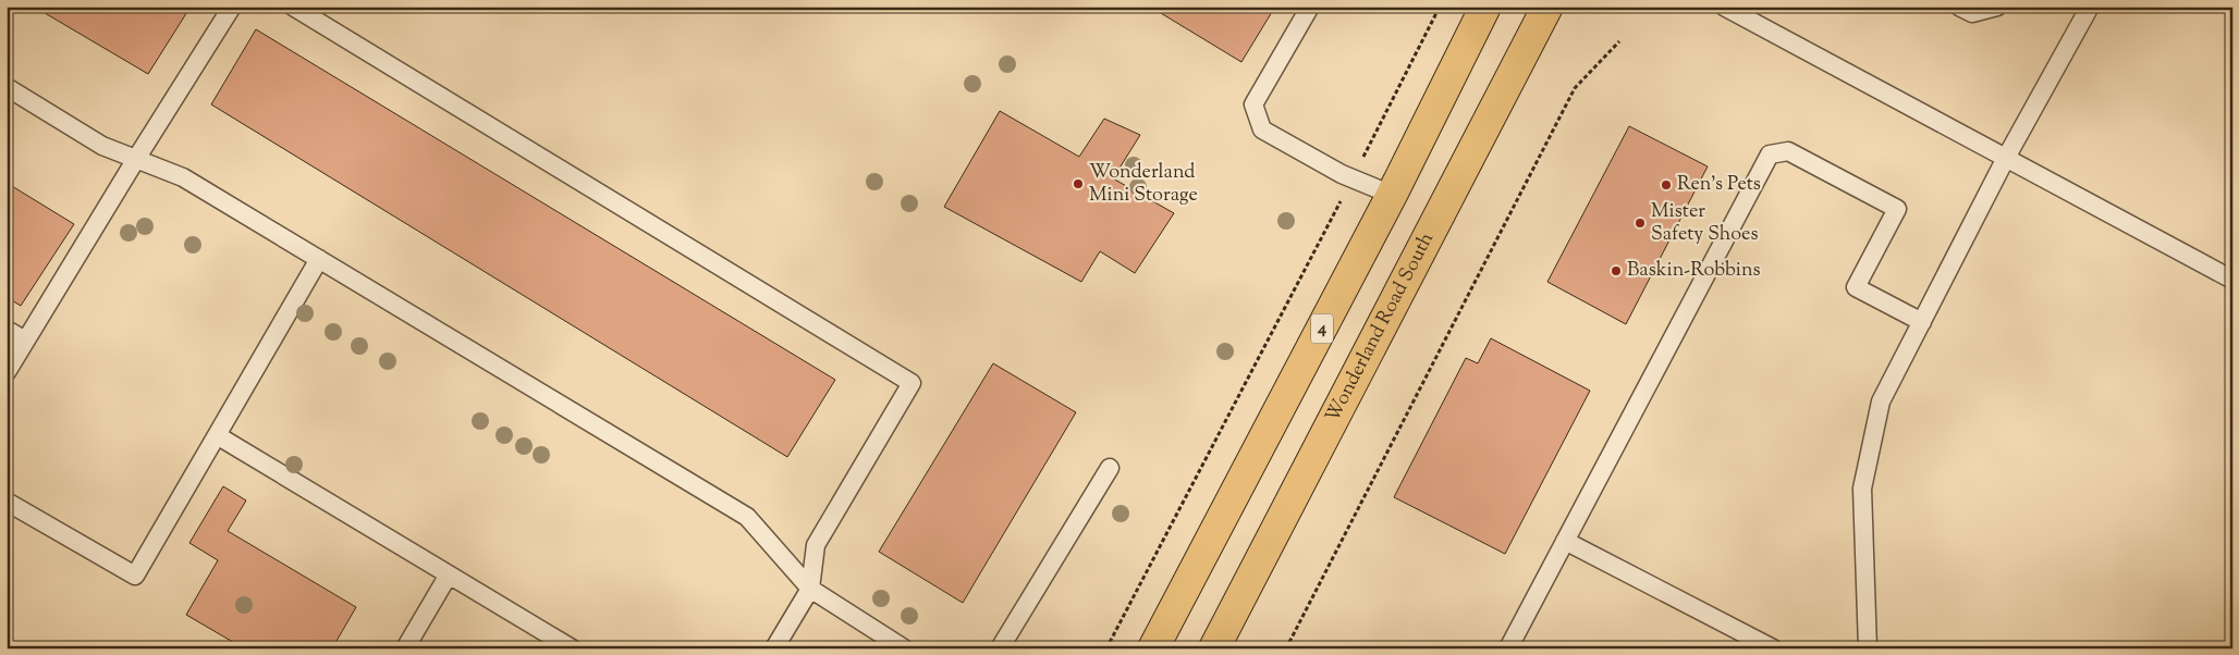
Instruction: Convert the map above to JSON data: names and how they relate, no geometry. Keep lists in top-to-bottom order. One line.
{"streets":{"main road":["Wonderland Road South","4"]},"places":["Wonderland Mini Storage","Ren's Pets","Mister Safety Shoes","Baskin-Robbins"]}
